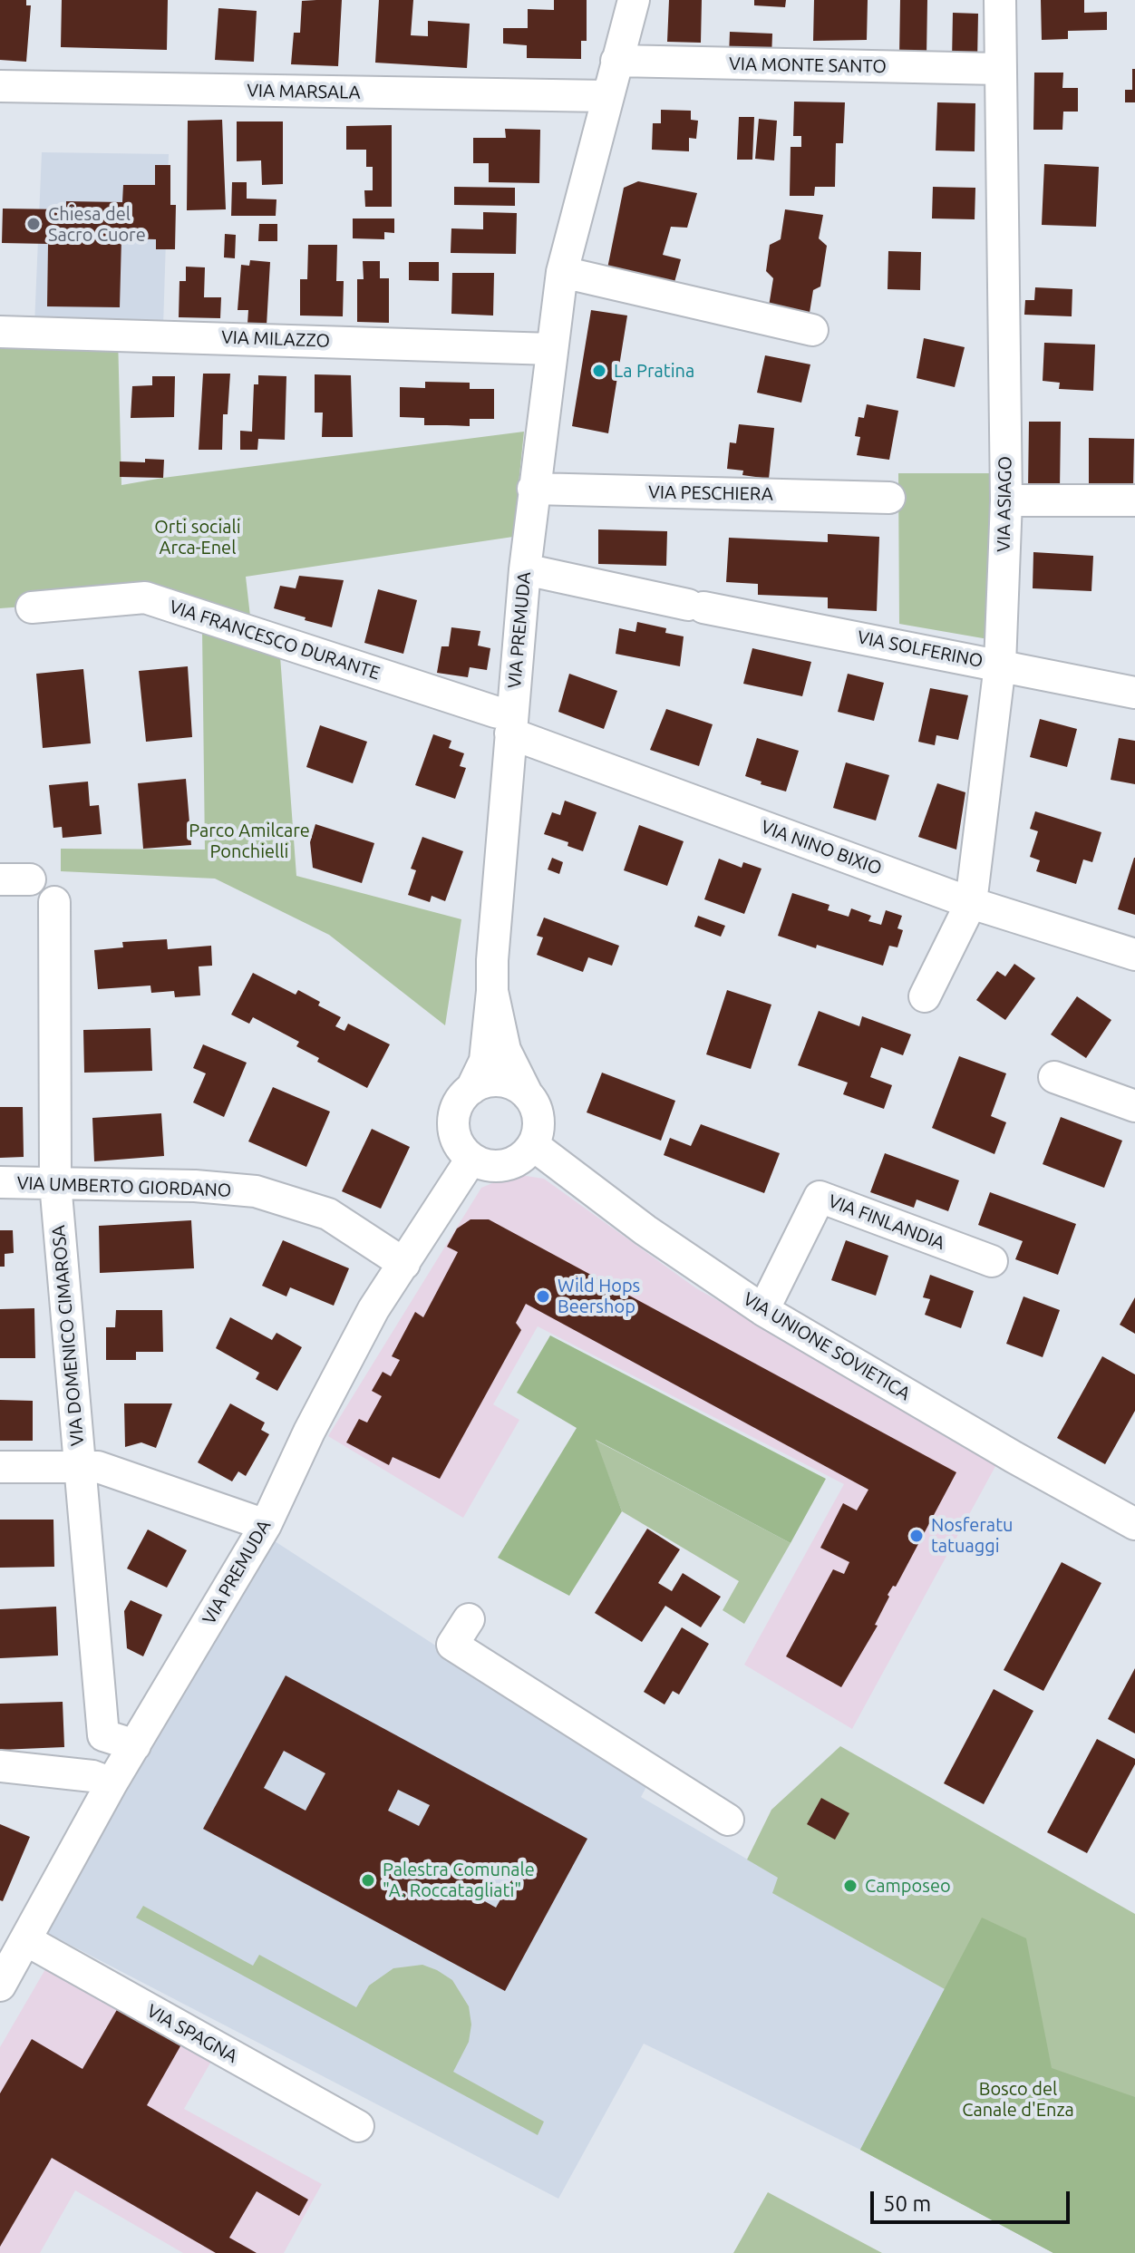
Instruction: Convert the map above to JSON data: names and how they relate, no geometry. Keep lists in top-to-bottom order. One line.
{"streets":{"street":["VIA MONTE SANTO","VIA MARSALA","VIA MILAZZO","VIA PESCHIERA","VIA ASIAGO","VIA PREMUDA","VIA FRANCESCO DURANTE","VIA SOLFERINO","VIA NINO BIXIO","VIA UMBERTO GIORDANO","VIA FINLANDIA","VIA DOMENICO CIMAROSA","VIA UNIONE SOVIETICA","VIA SPAGNA"]},"crossings":[["VIA MONTE SANTO","VIA ASIAGO"],["VIA MONTE SANTO","VIA PREMUDA"],["VIA MARSALA","VIA PREMUDA"],["VIA MILAZZO","VIA PREMUDA"],["VIA PESCHIERA","VIA PREMUDA"],["VIA ASIAGO","VIA SOLFERINO"],["VIA ASIAGO","VIA NINO BIXIO"],["VIA PREMUDA","VIA FRANCESCO DURANTE"],["VIA PREMUDA","VIA SOLFERINO"],["VIA PREMUDA","VIA NINO BIXIO"],["VIA PREMUDA","VIA UMBERTO GIORDANO"],["VIA PREMUDA","VIA DOMENICO CIMAROSA"],["VIA PREMUDA","VIA UNIONE SOVIETICA"],["VIA PREMUDA","VIA SPAGNA"],["VIA FRANCESCO DURANTE","VIA NINO BIXIO"],["VIA UMBERTO GIORDANO","VIA DOMENICO CIMAROSA"],["VIA FINLANDIA","VIA UNIONE SOVIETICA"]],"parks":["Orti sociali Arca-Enel","Parco Amilcare Ponchielli","Bosco del Canale d'Enza"],"places":["Chiesa del Sacro Cuore","La Pratina","Wild Hops Beershop","Nosferatu tatuaggi","Palestra Comunale \"A. Roccatagliati\"","Camposeo"],"scale_bar":"50 m"}
